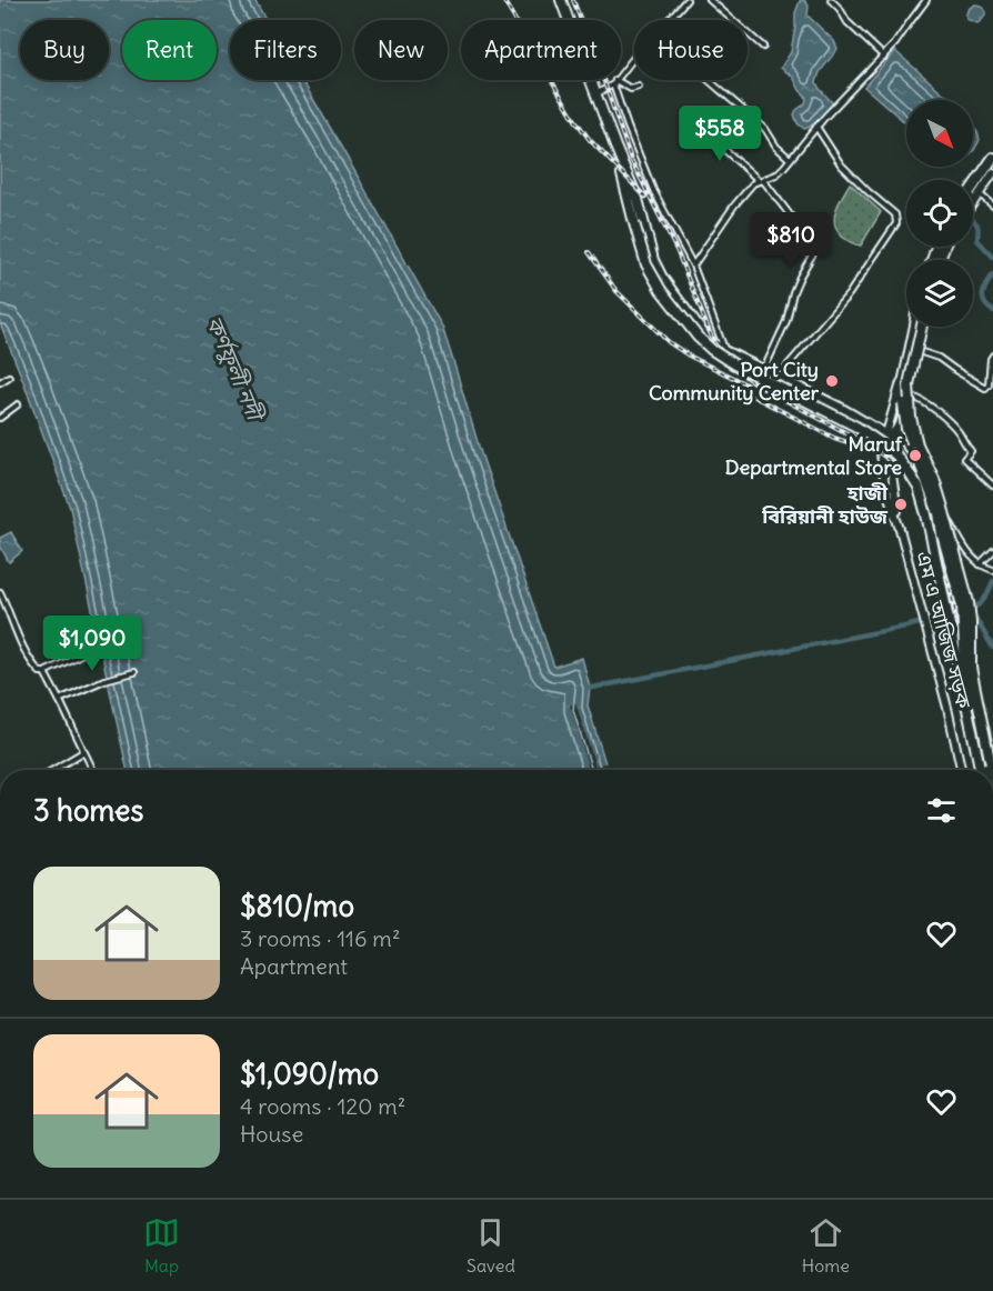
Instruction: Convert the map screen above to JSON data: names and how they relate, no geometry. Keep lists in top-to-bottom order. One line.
{"streets":{"main road":["এম এ আজিজ সড়ক"]},"water":["কর্ণফুলী নদী"],"places":["Port City Community Center","Maruf Departmental Store","হাজী বিরিয়ানী হাউজ"],"north":"bottom right","page":{"chip":["Buy","Rent","Filters","New","Apartment","House"],"price":["$558","$810","$1,090"],"heading":"3 homes","list":[{"name":"$810/mo","note":"3 rooms · 116 m² · Apartment"},{"name":"$1,090/mo","note":"4 rooms · 120 m² · House"}],"tabs":["Map","Saved","Home"]}}
